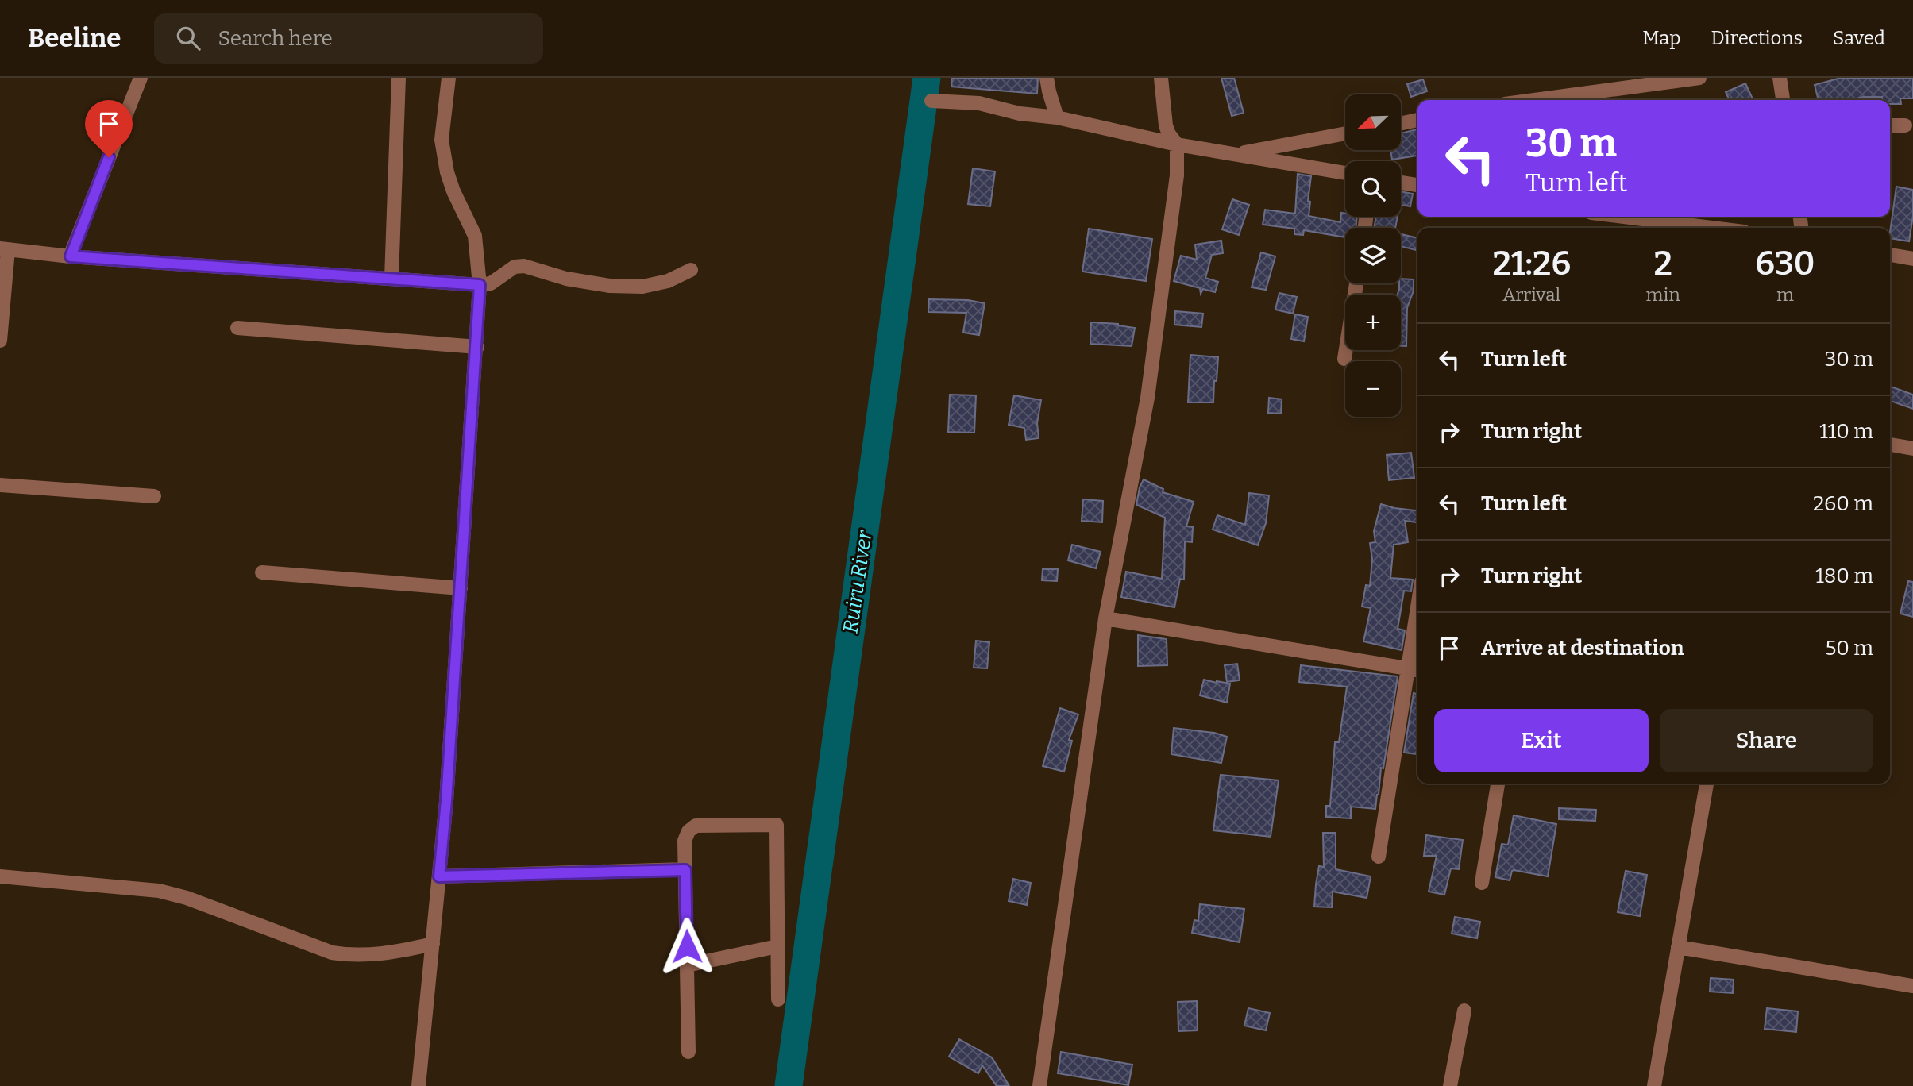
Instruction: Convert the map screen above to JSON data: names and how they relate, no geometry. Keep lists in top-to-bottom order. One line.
{"water":["Ruiru River"],"north":"bottom left","page":{"header":"Beeline","search":"Search here","nav":["Map","Directions","Saved"],"map_buttons":["+","−"],"turn":["30 m","Turn left"],"eta":["21:26","Arrival","2","min","630","m"],"list":[{"name":"Turn left","value":"30 m"},{"name":"Turn right","value":"110 m"},{"name":"Turn left","value":"260 m"},{"name":"Turn right","value":"180 m"},{"name":"Arrive at destination","value":"50 m"}],"buttons":["Exit","Share"]}}
